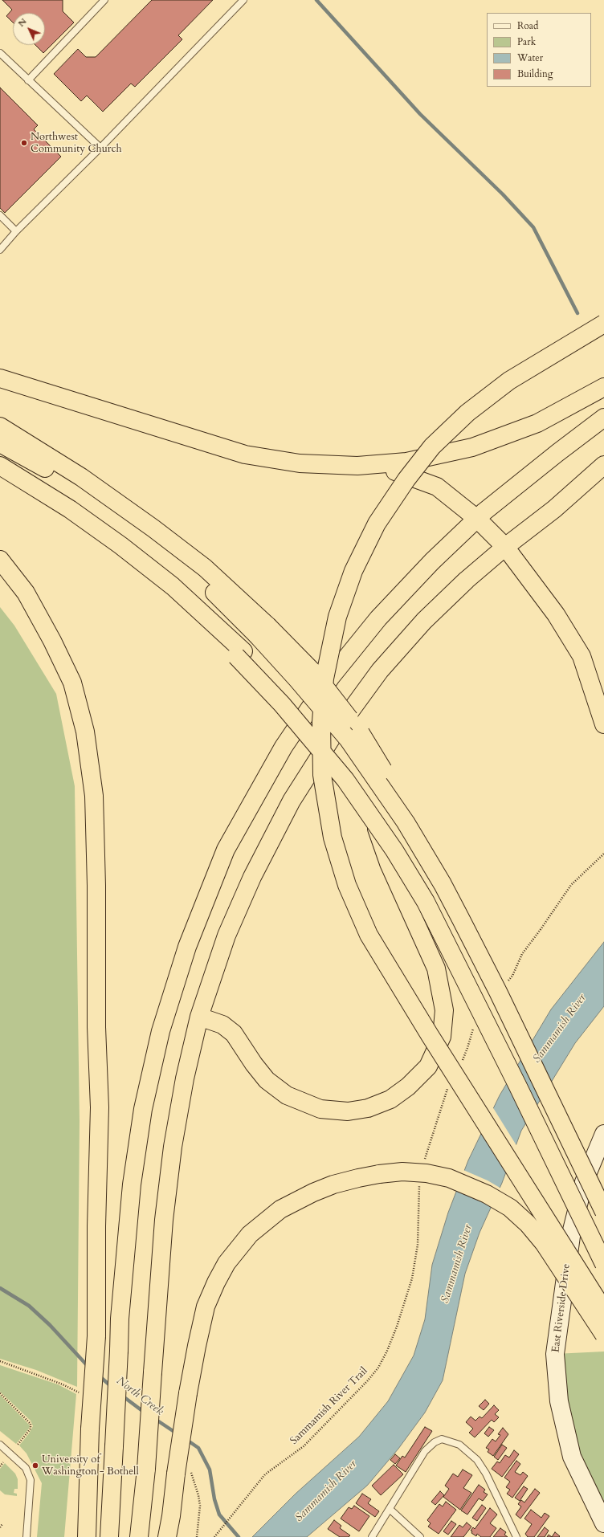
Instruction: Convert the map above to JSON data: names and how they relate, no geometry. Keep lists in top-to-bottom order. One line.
{"streets":{"main road":["East Riverside Drive"],"path":["Sammamish River Trail"]},"water":["Sammamish River","North Creek"],"places":["Northwest Community Church","University of Washington - Bothell"],"legend":["Road","Park","Water","Building"],"north":"top left"}
